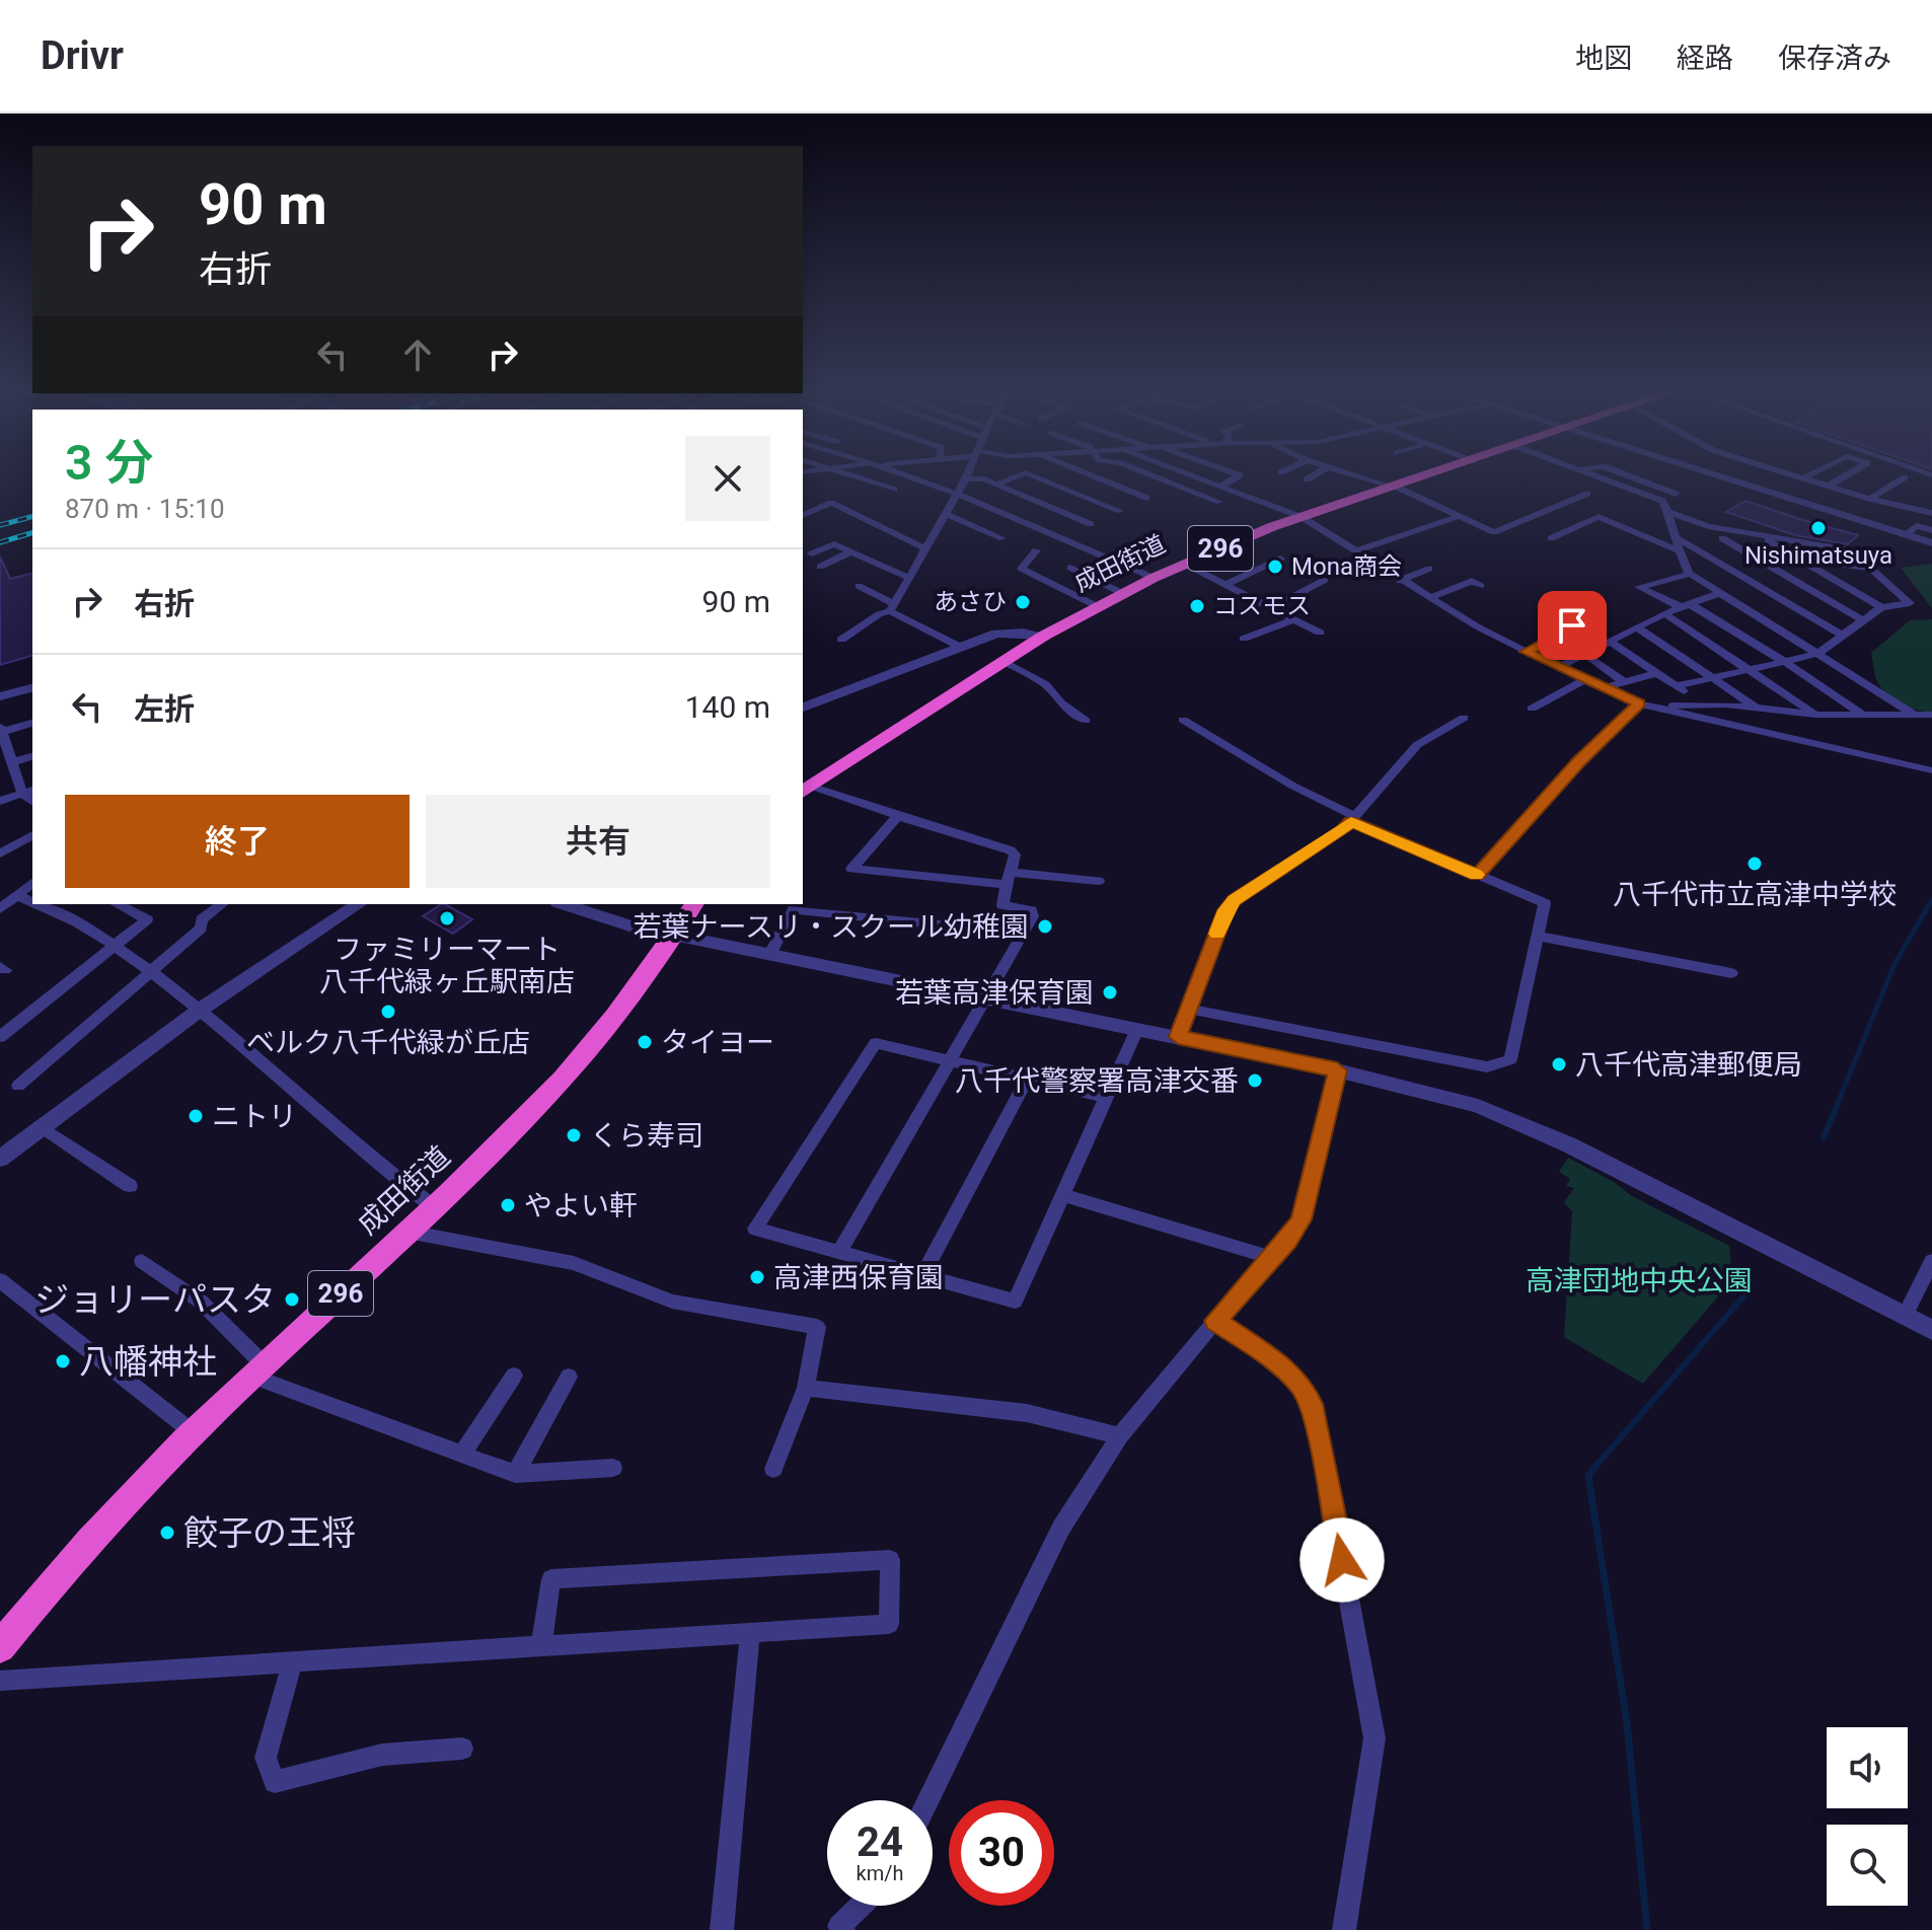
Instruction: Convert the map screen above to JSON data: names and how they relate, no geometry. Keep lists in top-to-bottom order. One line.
{"streets":{"highway":["296","成田街道"]},"parks":["高津団地中央公園"],"places":["Nishimatsuya","Mona商会","あさひ","コスモス","八千代市立高津中学校","ファミリーマート 八千代緑ヶ丘駅南店","若葉ナースリ・スクール幼稚園","若葉高津保育園","ベルク八千代緑が丘店","タイヨー","八千代高津郵便局","八千代警察署高津交番","ニトリ","くら寿司","やよい軒","高津西保育園","ジョリーパスタ","八幡神社","餃子の王将"],"page":{"header":"Drivr","nav":["地図","経路","保存済み"],"turn":["90 m","右折"],"heading":["3 分","870 m · 15:10"],"list":[{"name":"右折","value":"90 m"},{"name":"左折","value":"140 m"}],"buttons":["終了","共有"],"speed":"24 km/h","limit":"30"}}
